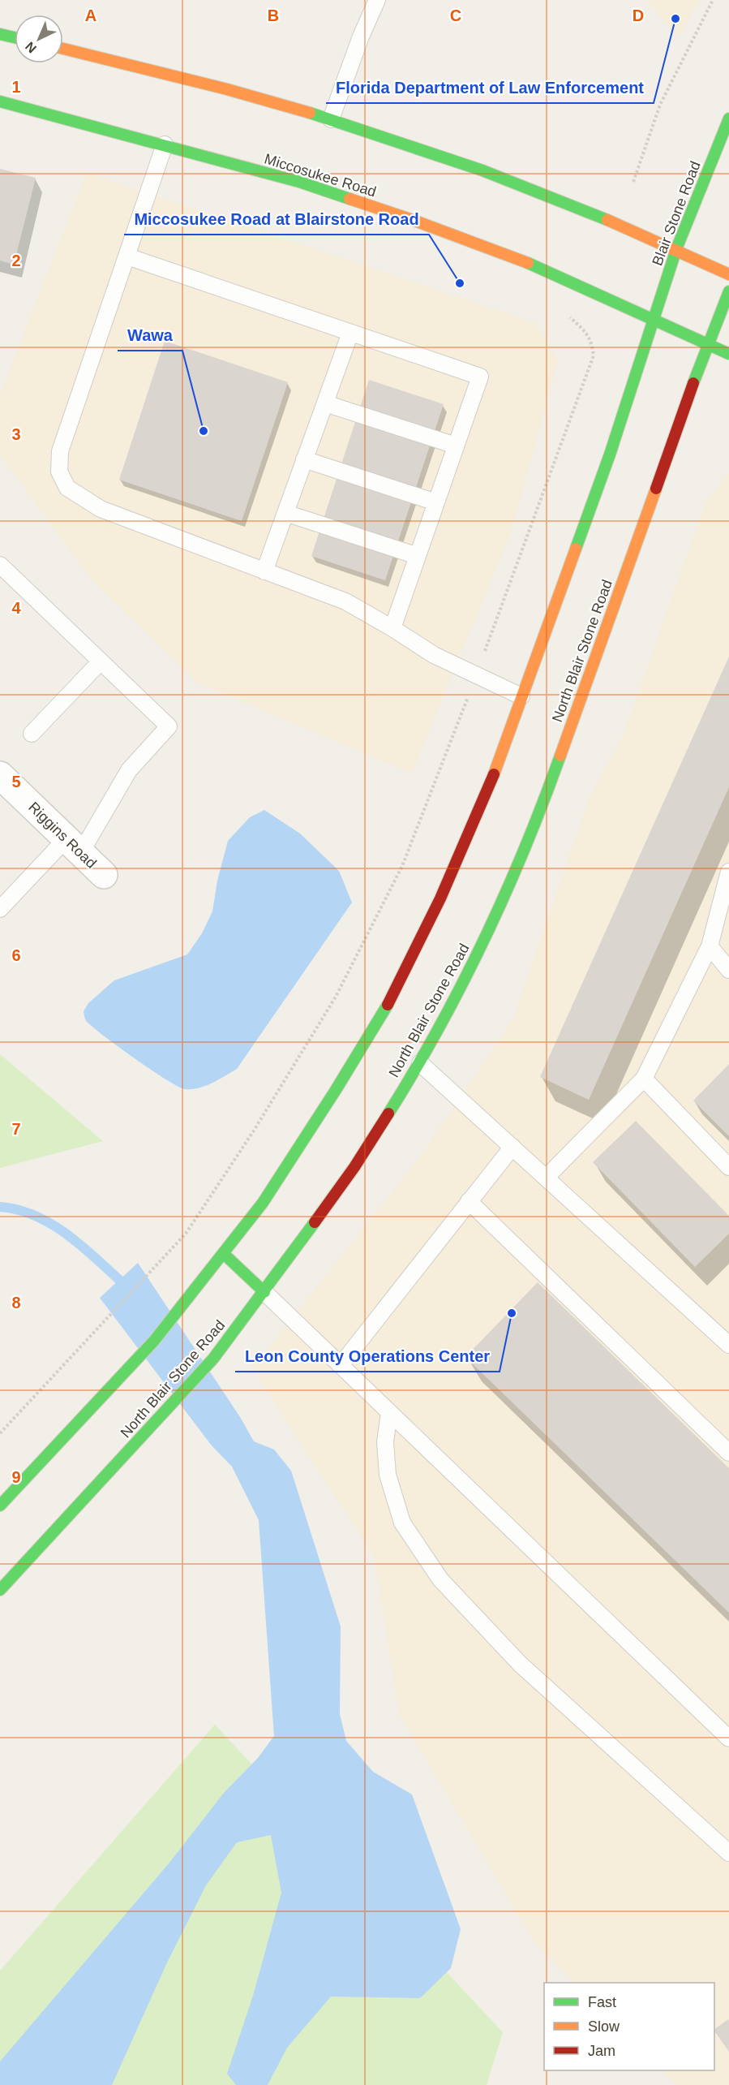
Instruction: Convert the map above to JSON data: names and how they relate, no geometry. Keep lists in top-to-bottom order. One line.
{"streets":{"main road":["Miccosukee Road","Blair Stone Road","North Blair Stone Road"],"street":["Riggins Road"]},"crossings":[["Miccosukee Road","Blair Stone Road"],["Miccosukee Road","North Blair Stone Road"]],"places":["Florida Department of Law Enforcement","Miccosukee Road at Blairstone Road","Wawa","Leon County Operations Center"],"legend":["Fast","Slow","Jam"],"north":"bottom left","grid":{"columns":["A","B","C","D"],"rows":["1","2","3","4","5","6","7","8","9"]}}
